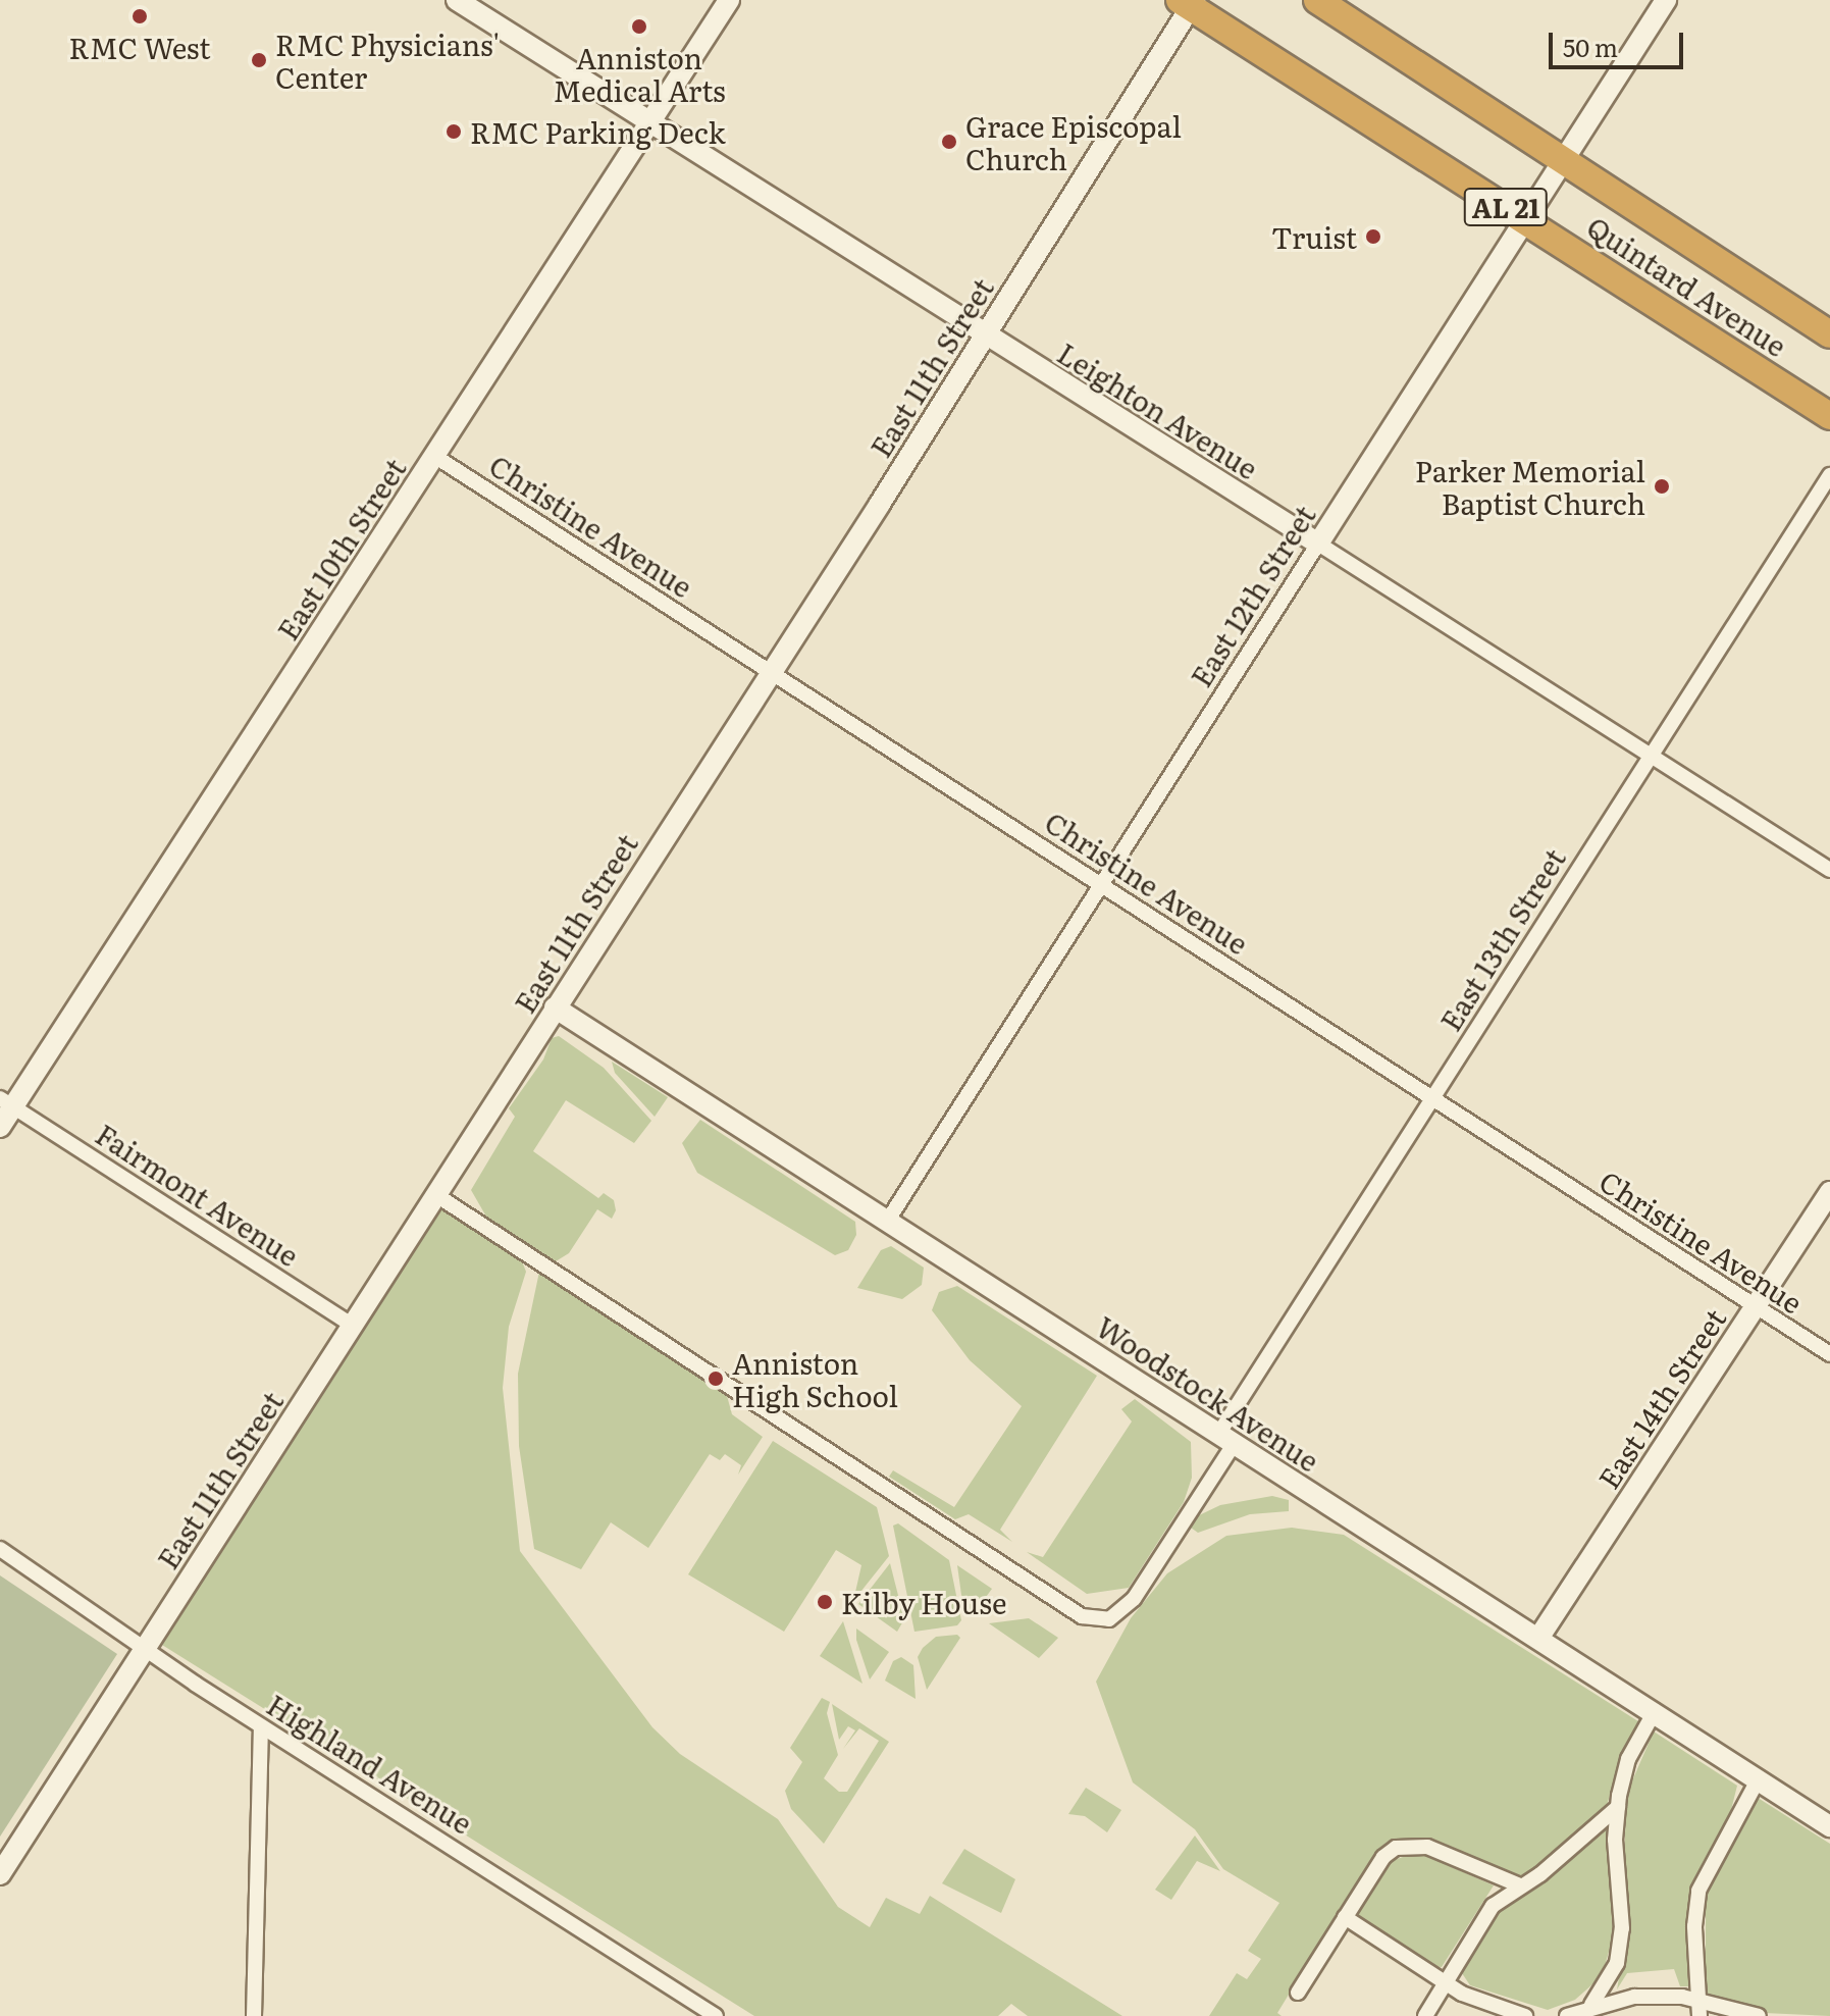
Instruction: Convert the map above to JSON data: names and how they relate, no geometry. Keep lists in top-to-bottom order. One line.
{"streets":{"highway":["AL 21","Quintard Avenue"],"street":["East 11th Street","Leighton Avenue","Christine Avenue","East 10th Street","East 12th Street","East 13th Street","Fairmont Avenue","Woodstock Avenue","East 14th Street","Highland Avenue"]},"crossings":[["Quintard Avenue","East 11th Street"],["Quintard Avenue","East 12th Street"],["East 11th Street","Leighton Avenue"],["East 11th Street","Christine Avenue"],["East 11th Street","East 13th Street"],["East 11th Street","Fairmont Avenue"],["East 11th Street","Woodstock Avenue"],["East 11th Street","Highland Avenue"],["Leighton Avenue","East 10th Street"],["Leighton Avenue","East 12th Street"],["Leighton Avenue","East 13th Street"],["Christine Avenue","East 10th Street"],["Christine Avenue","East 12th Street"],["Christine Avenue","East 13th Street"],["Christine Avenue","East 14th Street"],["East 10th Street","Fairmont Avenue"],["East 12th Street","Woodstock Avenue"],["East 13th Street","Woodstock Avenue"],["Woodstock Avenue","East 14th Street"]],"places":["RMC West","Anniston Medical Arts","RMC Physicians' Center","RMC Parking Deck","Grace Episcopal Church","Truist","Parker Memorial Baptist Church","Anniston High School","Kilby House"],"scale_bar":"50 m"}
